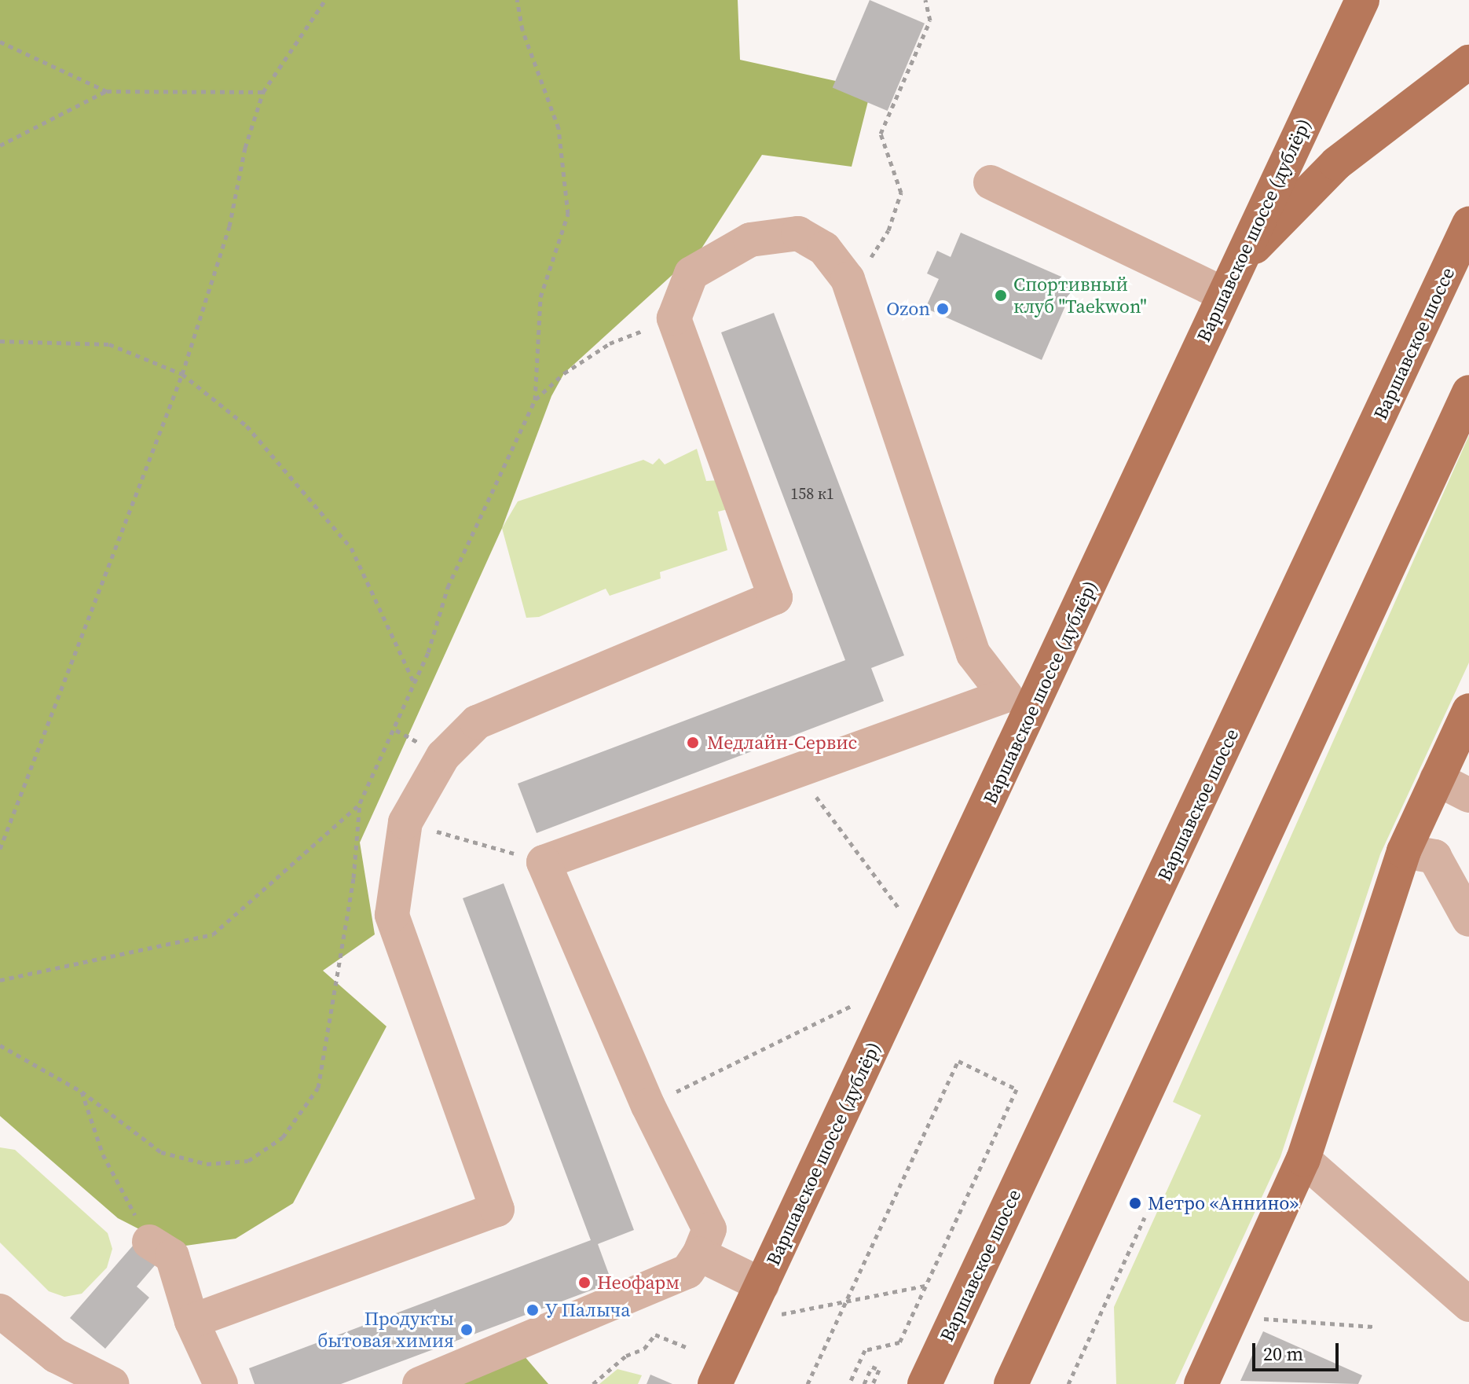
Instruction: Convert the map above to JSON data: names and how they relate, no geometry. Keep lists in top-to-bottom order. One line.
{"streets":{"main road":["Варшавское шоссе (дублёр)","Варшавское шоссе"]},"places":["Спортивный клуб \"Taekwon\"","Ozon","Медлайн-Сервис","Метро «Аннино»","Неофарм","У Палыча","Продукты бытовая химия"],"house_numbers":["158 к1"],"scale_bar":"20 m"}
